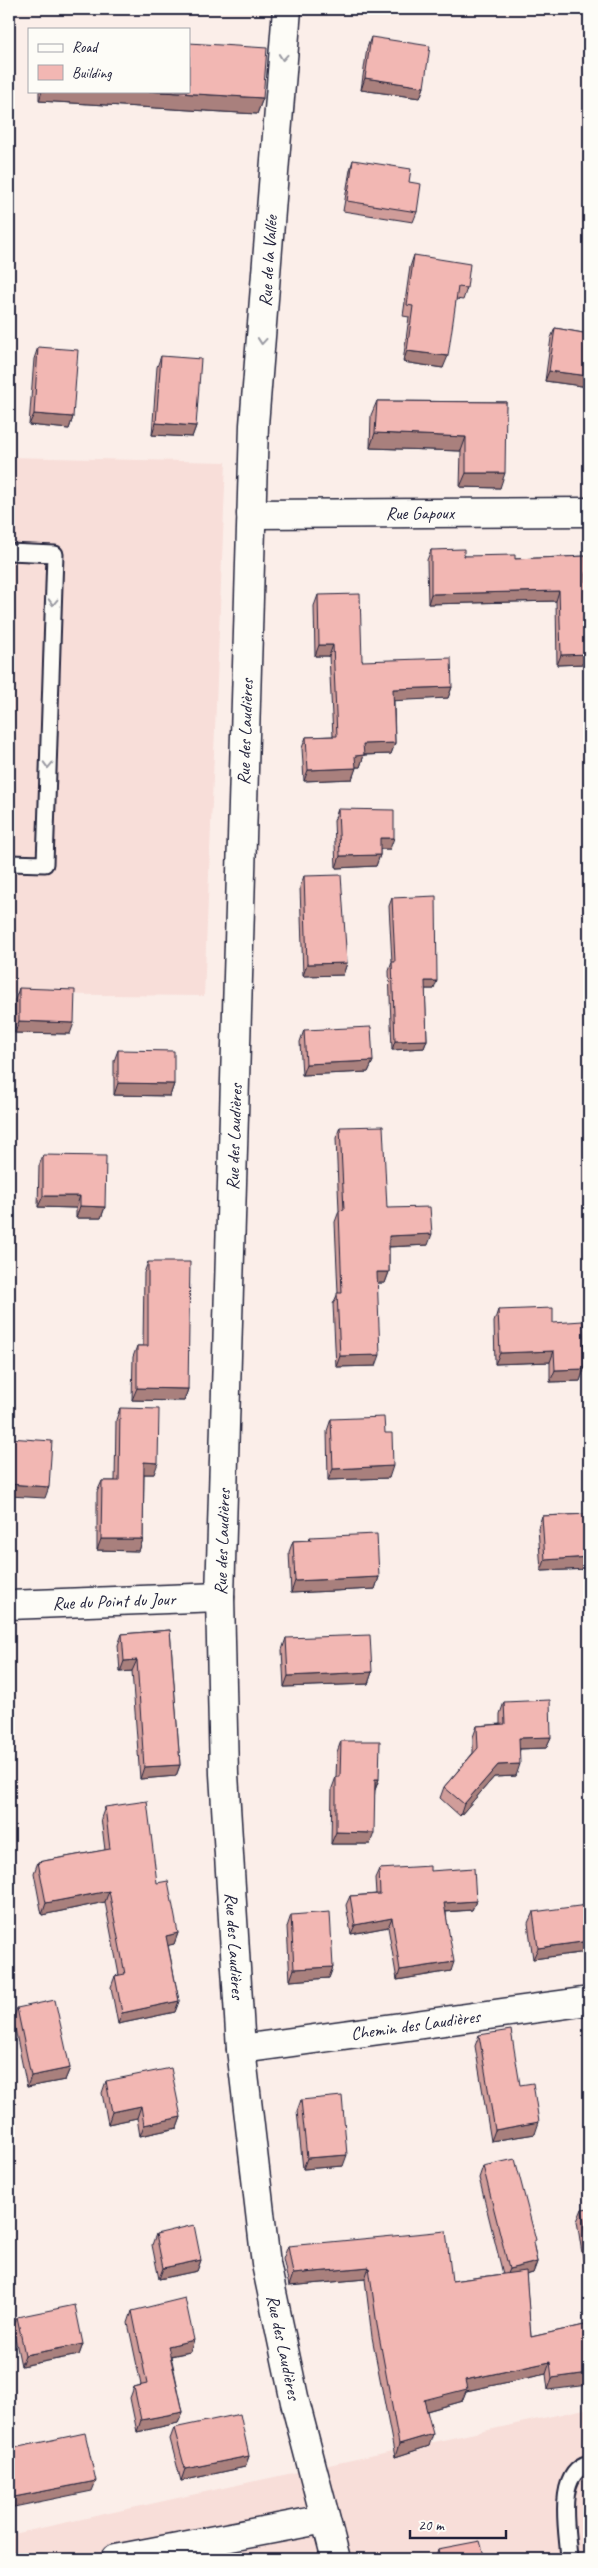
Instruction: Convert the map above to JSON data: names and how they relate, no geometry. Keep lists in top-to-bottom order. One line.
{"streets":{"street":["Rue de la Vallée","Rue Gapoux","Rue des Laudières","Rue du Point du Jour","Chemin des Laudières"]},"crossings":[["Rue de la Vallée","Rue Gapoux"],["Rue de la Vallée","Rue des Laudières"],["Rue Gapoux","Rue des Laudières"],["Rue des Laudières","Rue du Point du Jour"],["Rue des Laudières","Chemin des Laudières"]],"one_way":["Rue de la Vallée"],"legend":["Road","Building"],"scale_bar":"20 m"}
